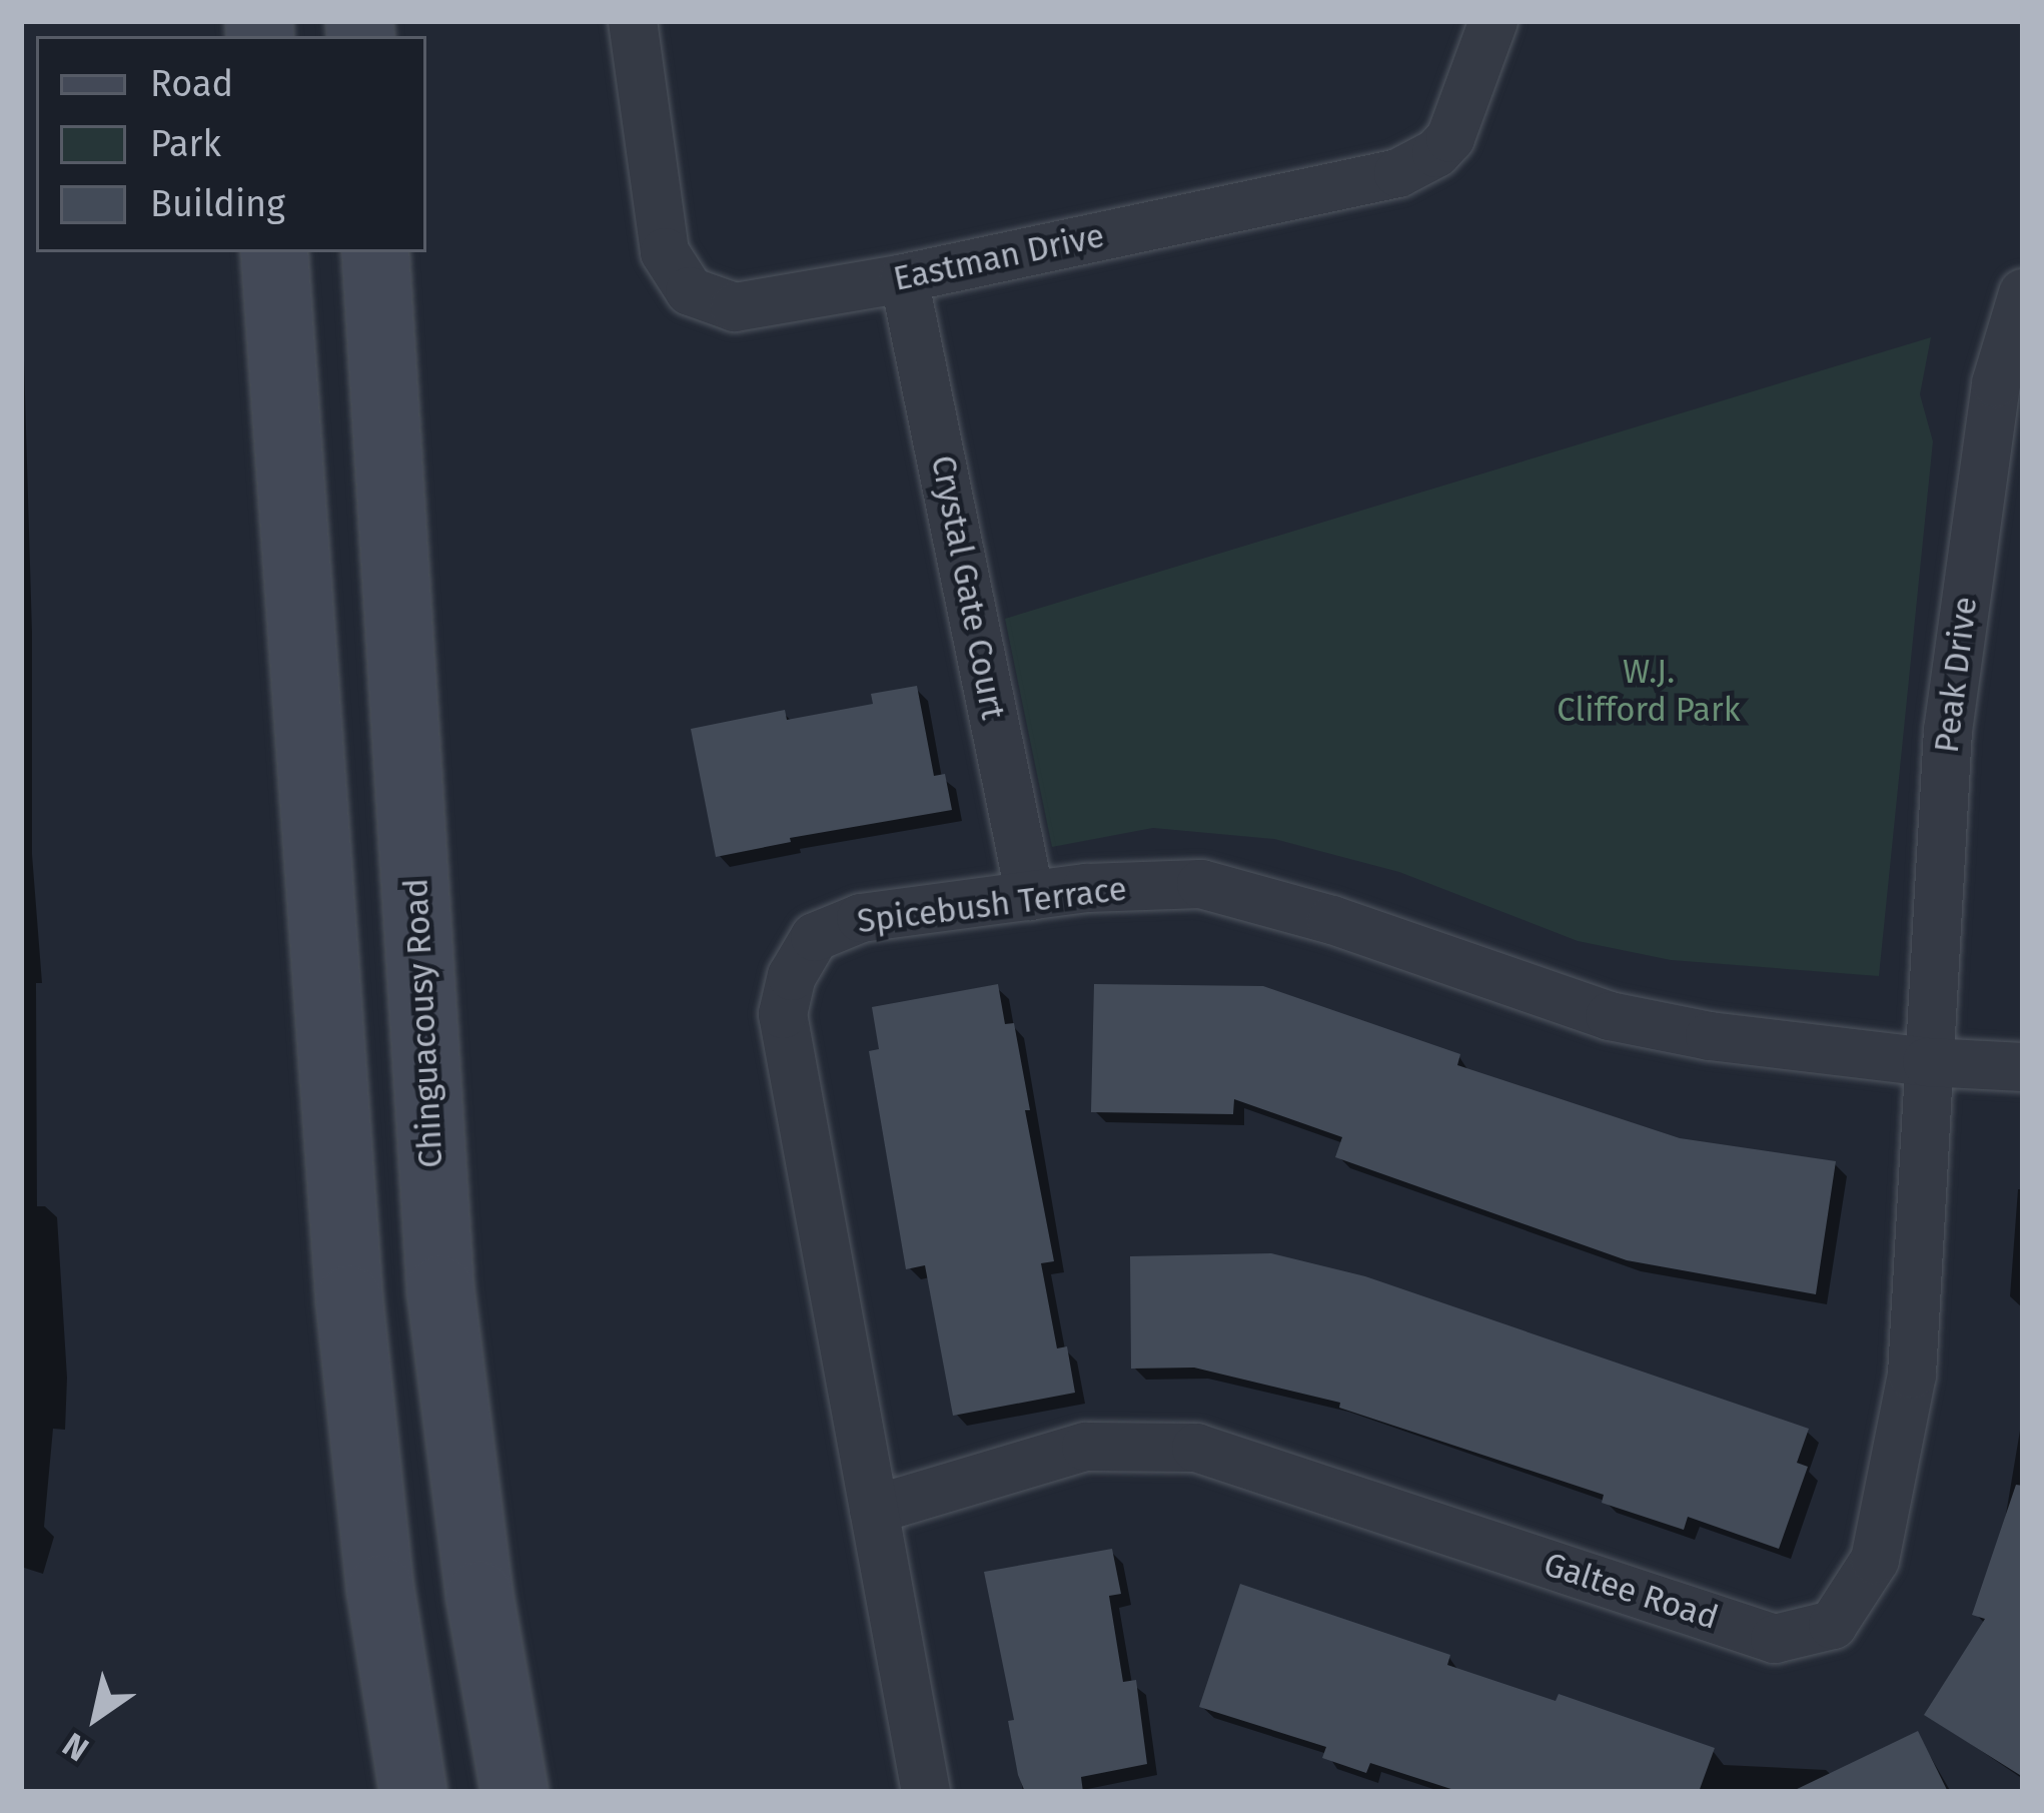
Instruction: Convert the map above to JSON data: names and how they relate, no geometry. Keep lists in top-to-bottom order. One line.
{"streets":{"main road":["Chinguacousy Road"],"street":["Eastman Drive","Crystal Gate Court","Peak Drive","Spicebush Terrace","Galtee Road"]},"crossings":[["Eastman Drive","Crystal Gate Court"],["Crystal Gate Court","Spicebush Terrace"],["Peak Drive","Spicebush Terrace"],["Peak Drive","Galtee Road"],["Spicebush Terrace","Galtee Road"]],"parks":["W.J. Clifford Park"],"legend":["Road","Park","Building"],"north":"bottom left"}
